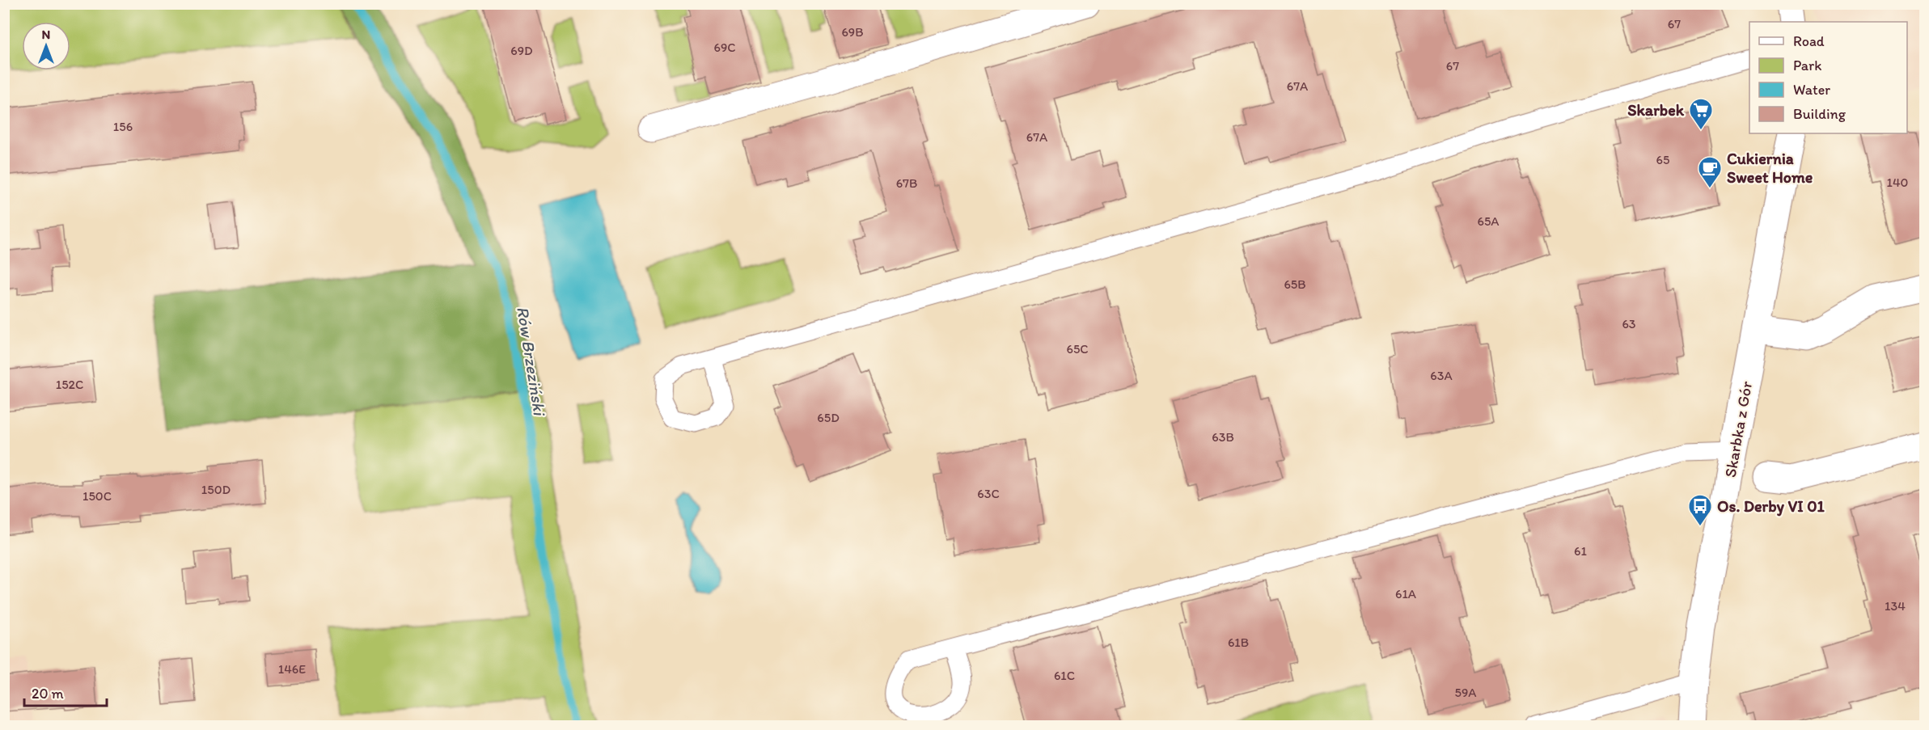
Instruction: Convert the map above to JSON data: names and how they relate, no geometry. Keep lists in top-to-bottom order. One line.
{"streets":{"street":["Skarbka z Gór"]},"water":["Rów Brzeziński"],"places":{"supermarket":["Skarbek"],"cafe":["Cukiernia Sweet Home"],"bus stop":["Os. Derby VI 01"]},"house_numbers":["67","69B","69C","69D","67","67A","156","67A","65","140","67B","65A","65B","63","65C","63A","152C","65D","63B","150D","63C","150C","61","61A","134","61B","146E","61C","59A"],"legend":["Road","Park","Water","Building"],"scale_bar":"20 m","north":"top"}
